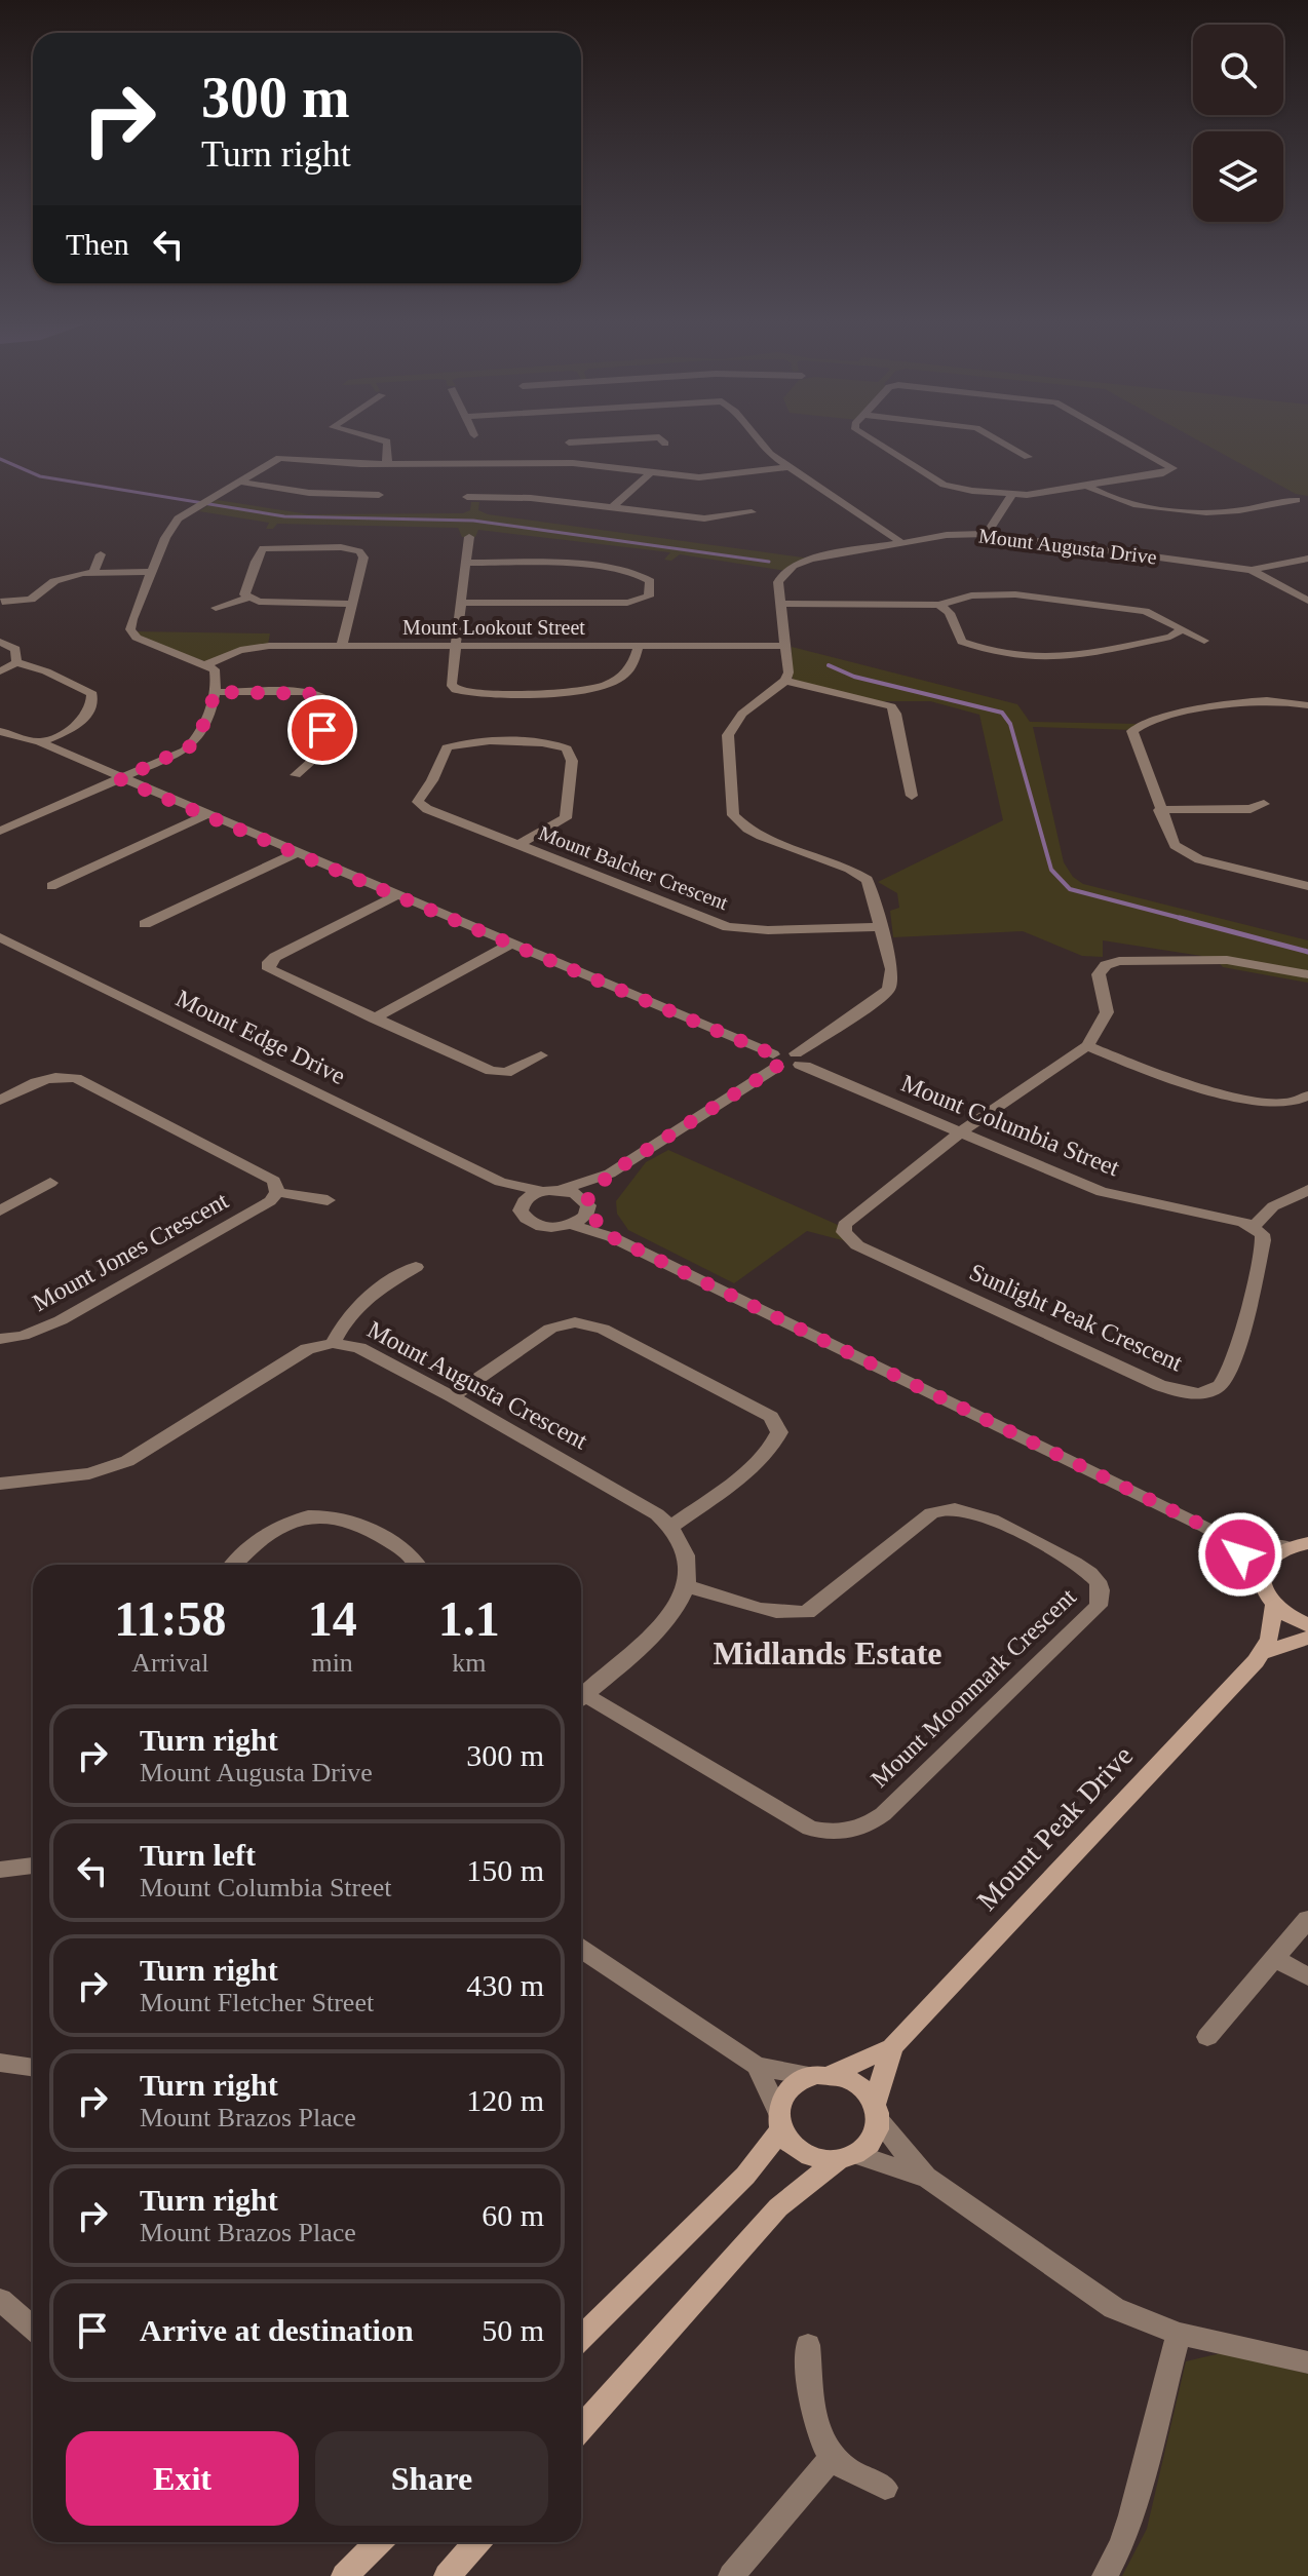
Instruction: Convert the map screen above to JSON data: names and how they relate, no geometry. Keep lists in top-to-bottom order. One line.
{"streets":{"street":["Mount Augusta Drive","Mount Lookout Street","Mount Balcher Crescent","Mount Edge Drive","Mount Columbia Street","Mount Jones Crescent","Sunlight Peak Crescent","Mount Augusta Crescent","Mount Moonmark Crescent","Mount Peak Drive"]},"crossings":[["Mount Augusta Drive","Mount Lookout Street"],["Mount Columbia Street","Sunlight Peak Crescent"]],"districts":["Midlands Estate"],"page":{"turn":["300 m","Turn right"],"then":"Then","eta":["11:58","Arrival","14","min","1.1","km"],"list":[{"name":"Turn right","note":"Mount Augusta Drive","value":"300 m"},{"name":"Turn left","note":"Mount Columbia Street","value":"150 m"},{"name":"Turn right","note":"Mount Fletcher Street","value":"430 m"},{"name":"Turn right","note":"Mount Brazos Place","value":"120 m"},{"name":"Turn right","note":"Mount Brazos Place","value":"60 m"},{"name":"Arrive at destination","value":"50 m"}],"buttons":["Exit","Share"]}}
